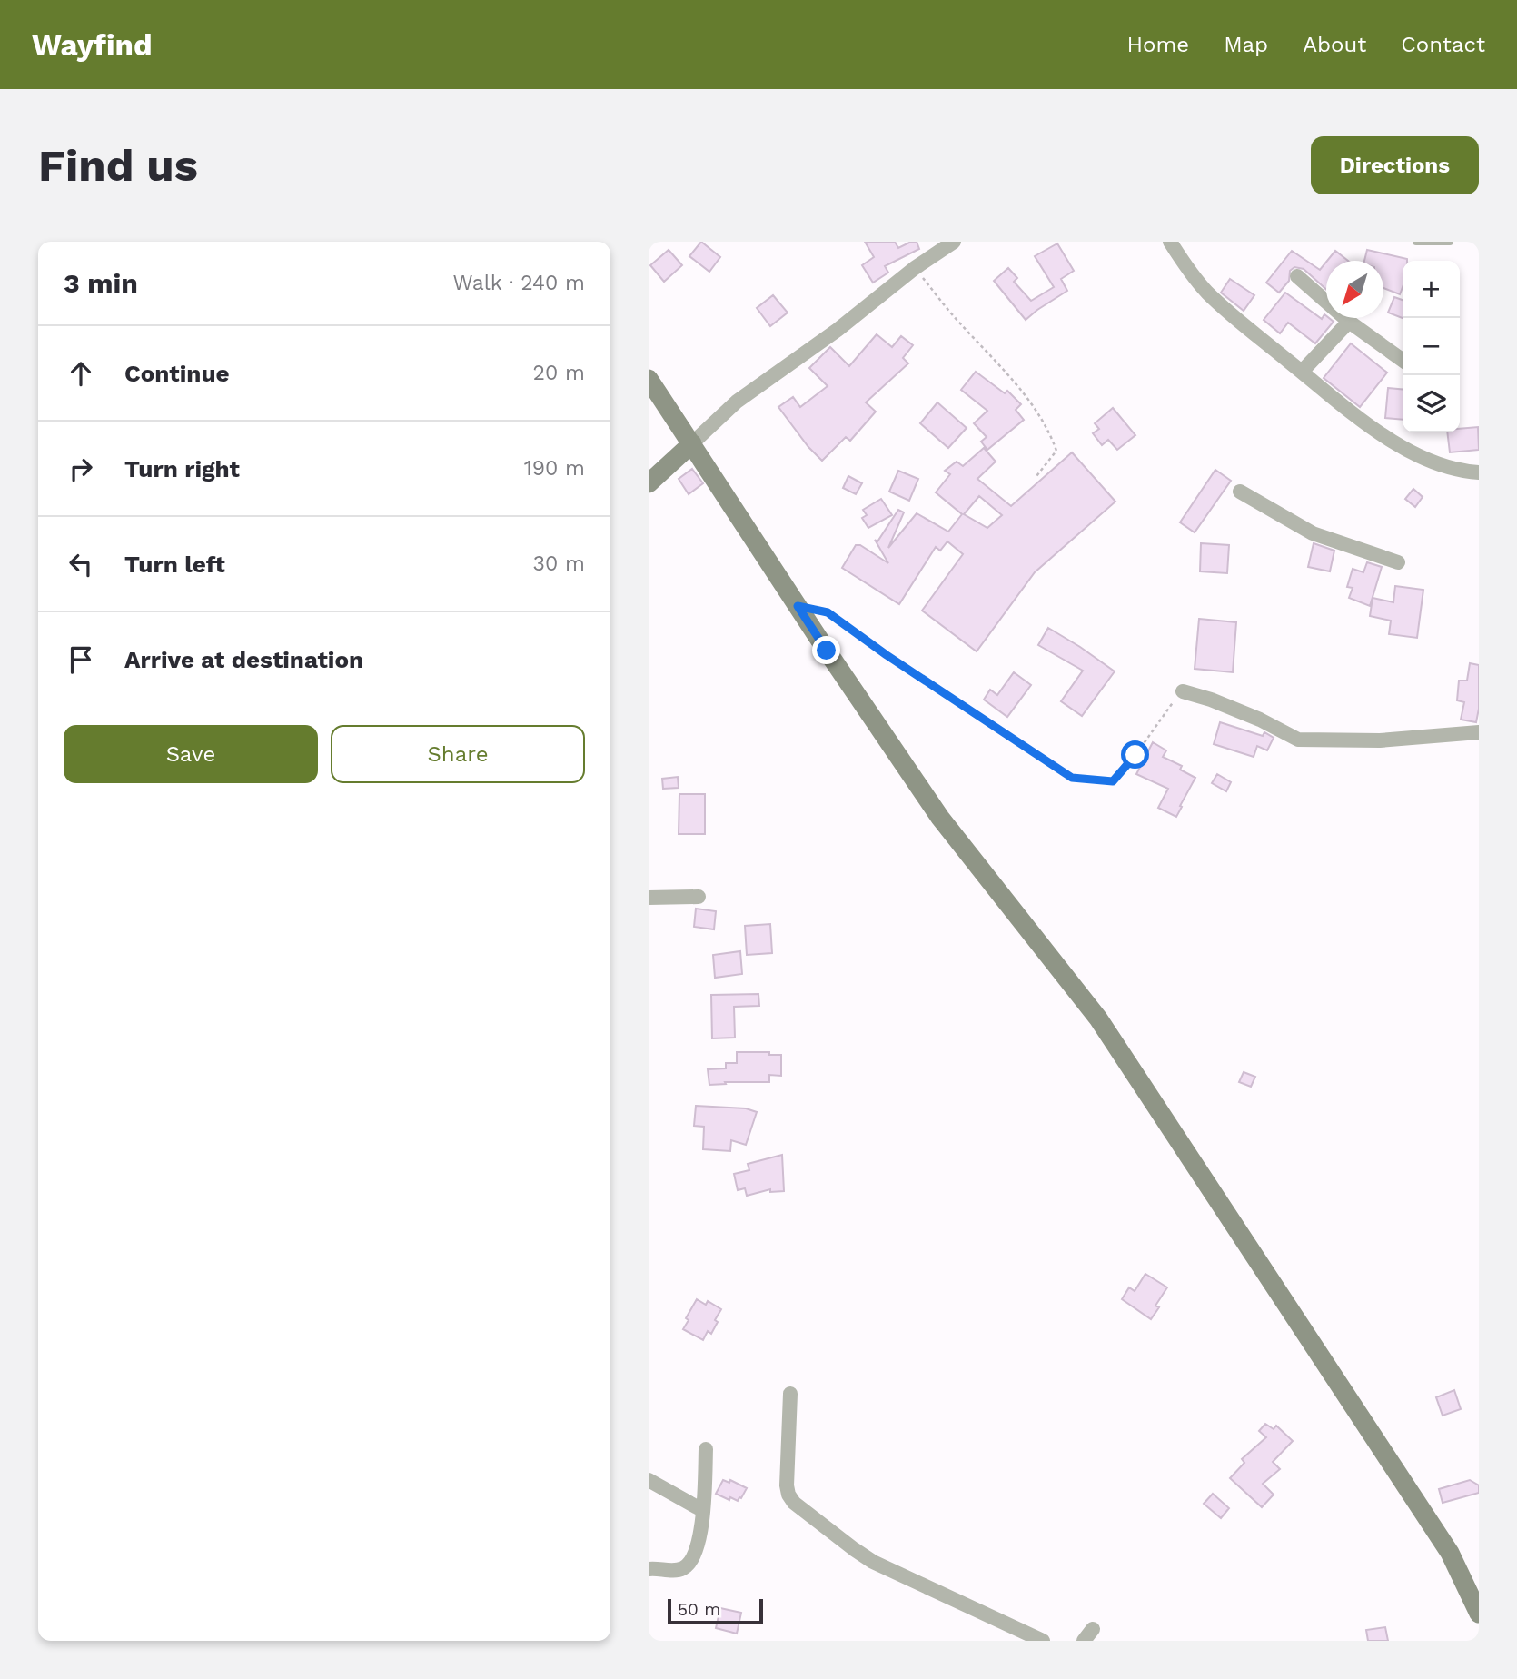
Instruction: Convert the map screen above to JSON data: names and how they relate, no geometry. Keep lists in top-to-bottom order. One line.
{"scale_bar":"50 m","north":"bottom left","page":{"header":"Wayfind","nav":["Home","Map","About","Contact"],"buttons":["Directions",["Save","Share"]],"title":"Find us","heading":["3 min","Walk · 240 m"],"map_buttons":["+","−"],"list":[["Continue","20 m"],["Turn right","190 m"],["Turn left","30 m"],"Arrive at destination"],"scale":"50 m"}}
